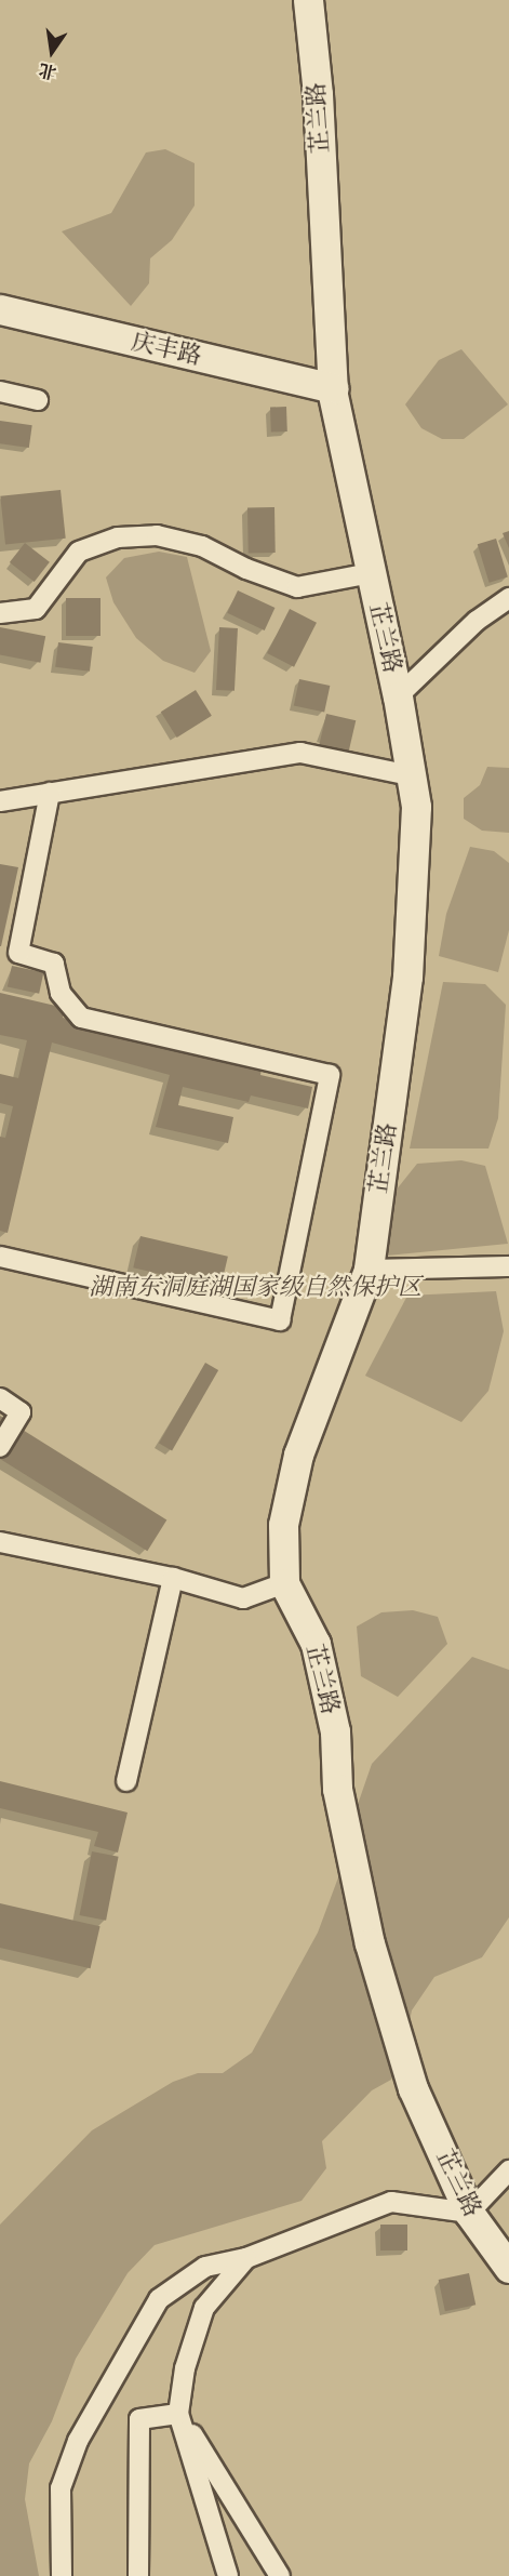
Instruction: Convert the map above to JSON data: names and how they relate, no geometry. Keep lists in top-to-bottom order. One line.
{"streets":{"street":["芷兰路","庆丰路"]},"crossings":[["芷兰路","庆丰路"]],"parks":["湖南东洞庭湖国家级自然保护区"],"north":"bottom"}
